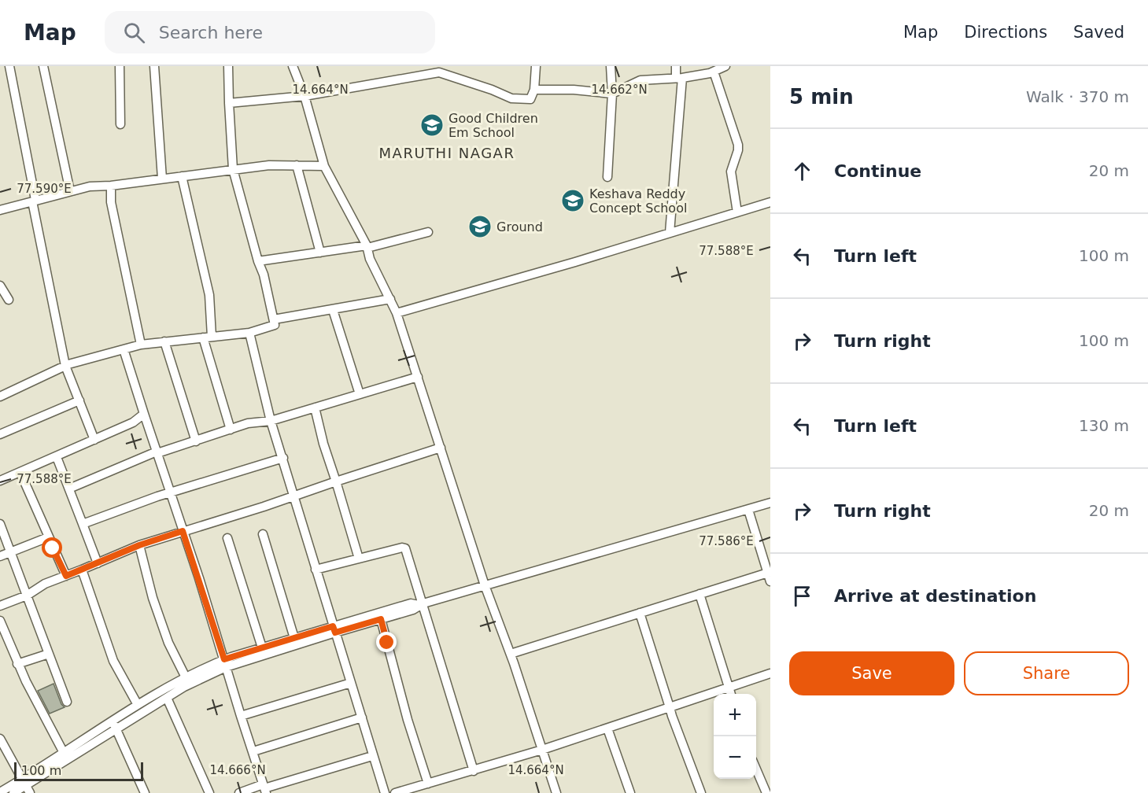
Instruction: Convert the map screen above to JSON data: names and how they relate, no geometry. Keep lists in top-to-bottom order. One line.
{"districts":["MARUTHI NAGAR"],"places":{"school or university":["Good Children Em School","Keshava Reddy Concept School","Ground"]},"scale_bar":"100 m","page":{"header":"Map","search":"Search here","nav":["Map","Directions","Saved"],"heading":["5 min","Walk · 370 m"],"list":[["Continue","20 m"],["Turn left","100 m"],["Turn right","100 m"],["Turn left","130 m"],["Turn right","20 m"],"Arrive at destination"],"buttons":["Save","Share"],"map_buttons":["+","−"],"scale":"100 m"},"coordinates":["14.664°N","14.662°N","77.590°E","77.588°E","77.586°E","14.666°N"]}
